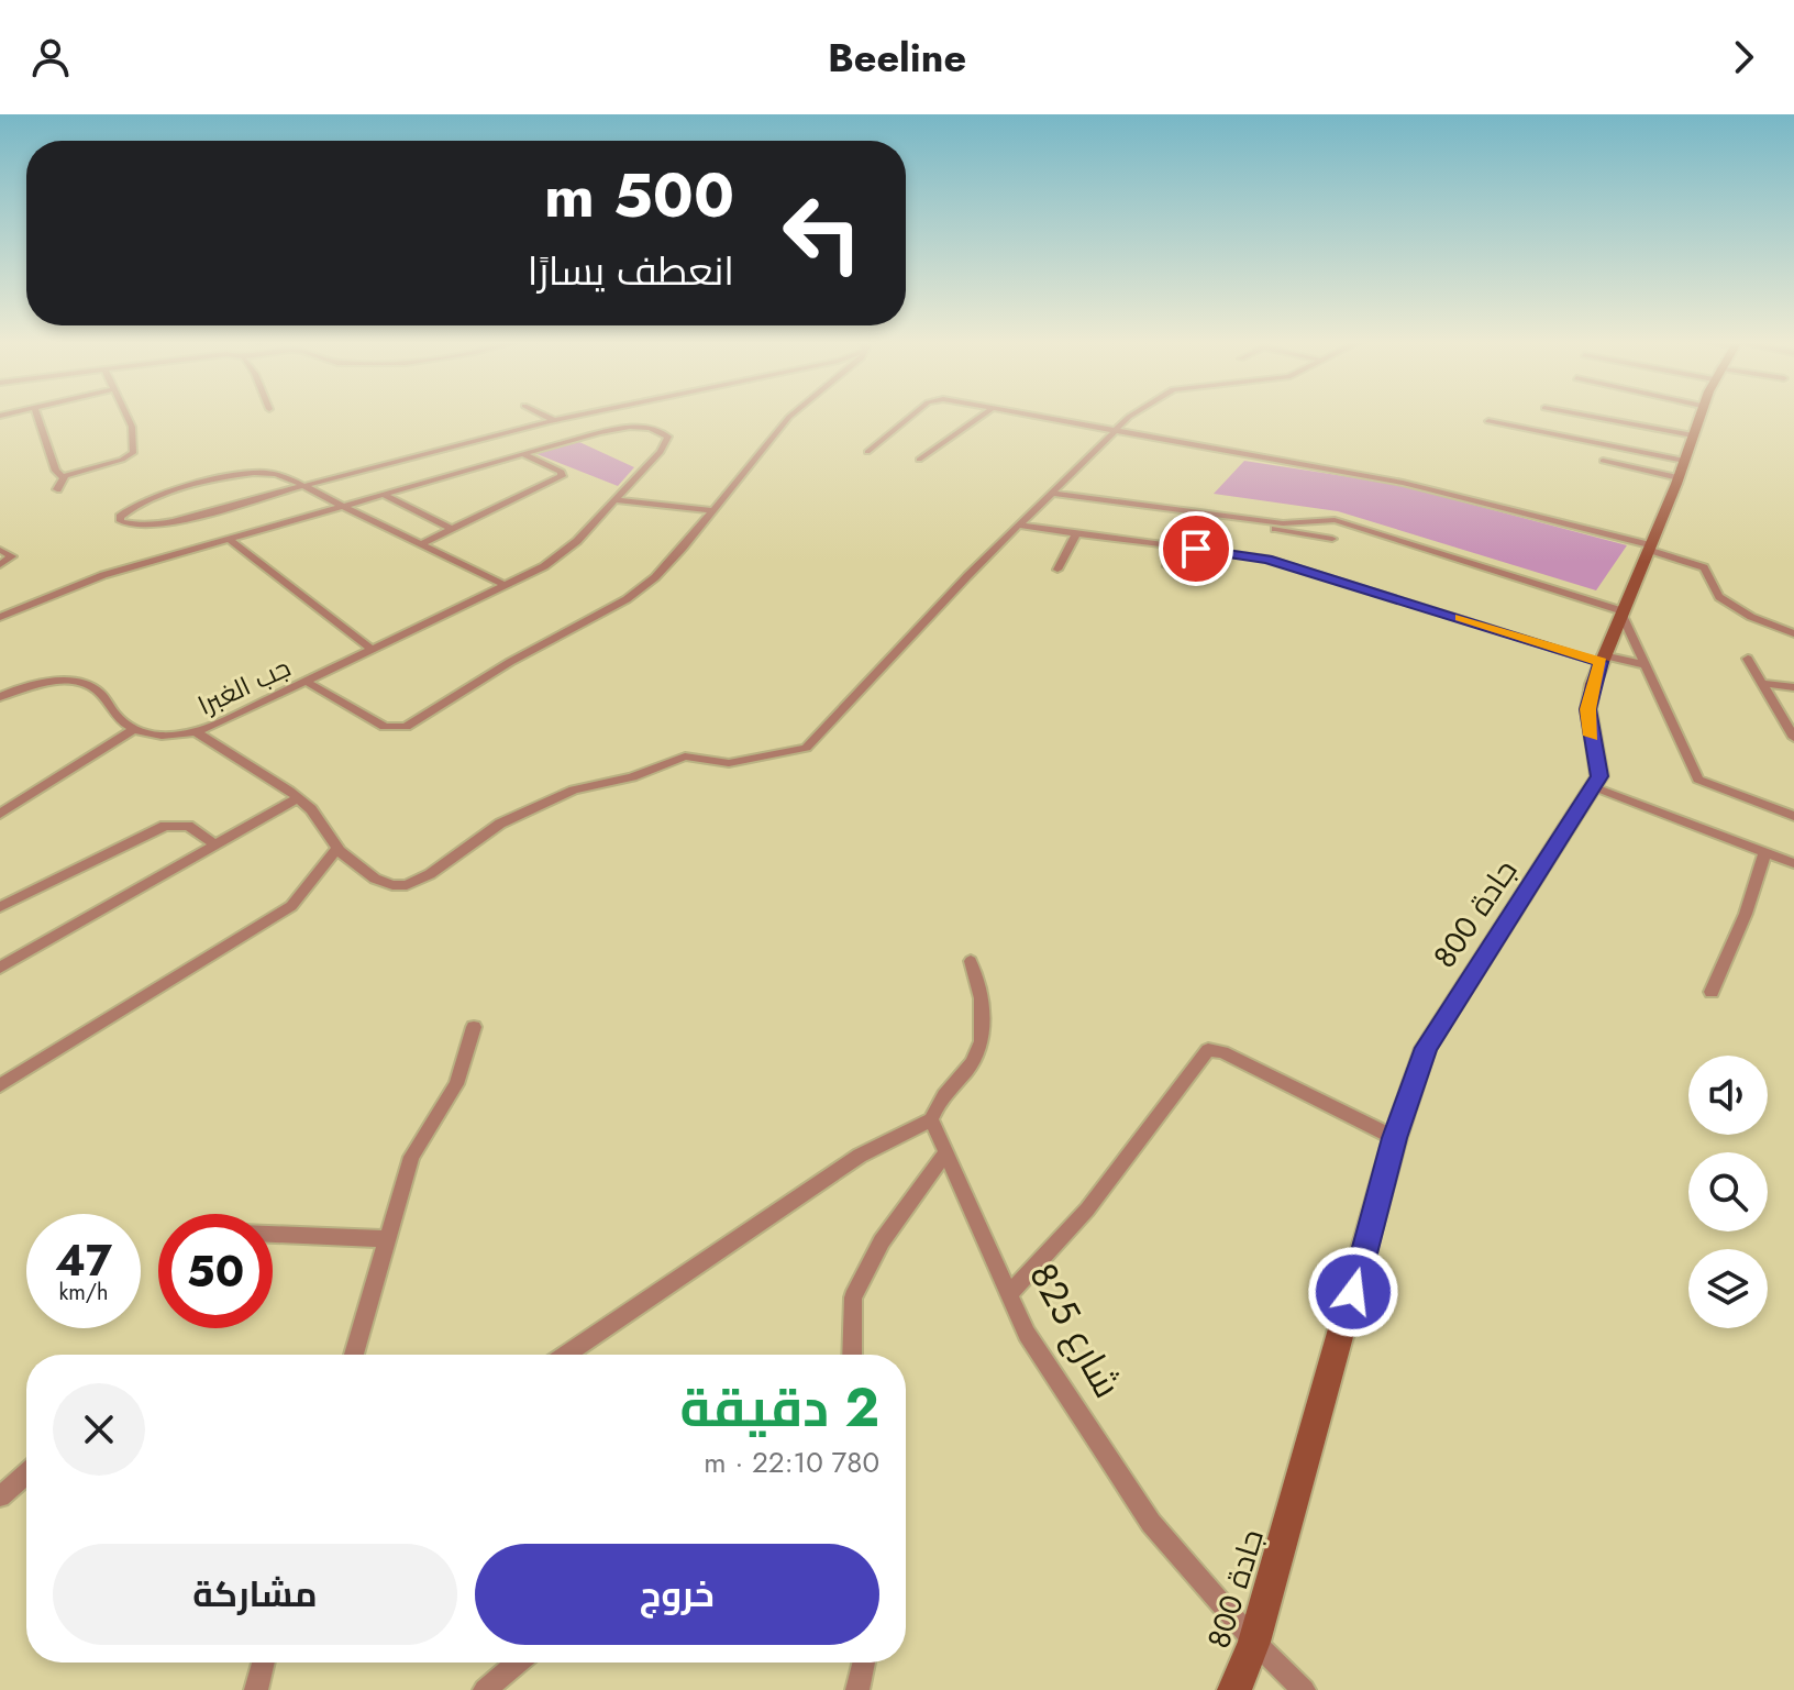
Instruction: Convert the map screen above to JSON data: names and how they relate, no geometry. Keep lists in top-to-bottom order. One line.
{"streets":{"main road":["جادة 800"],"street":["جب الغبرا","شارع 825"]},"crossings":[["جادة 800","شارع 825"]],"page":{"header":"Beeline","turn":["500 m","انعطف يسارًا"],"speed":"47 km/h","limit":"50","heading":["2 دقيقة","780 m · 22:10"],"buttons":["خروج","مشاركة"]}}
